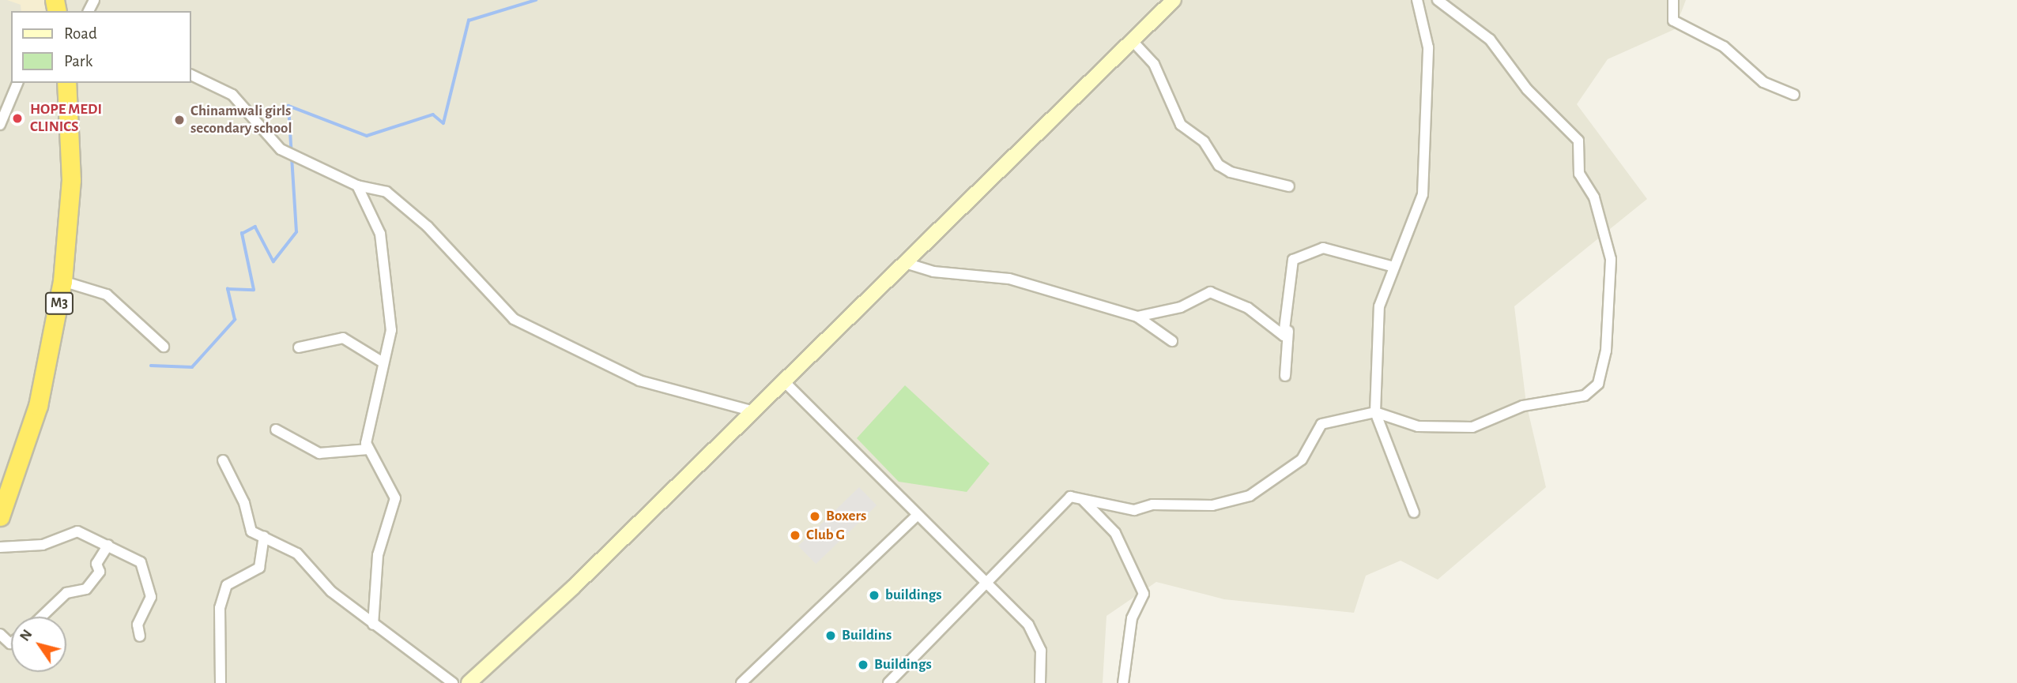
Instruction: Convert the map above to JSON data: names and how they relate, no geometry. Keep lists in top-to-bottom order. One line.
{"streets":{"highway":["M3"]},"places":["HOPE MEDI CLINICS","Chinamwali girls secondary school","Boxers","Club G","buildings","Buildins","Buildings"],"legend":["Road","Park"],"north":"top left"}
